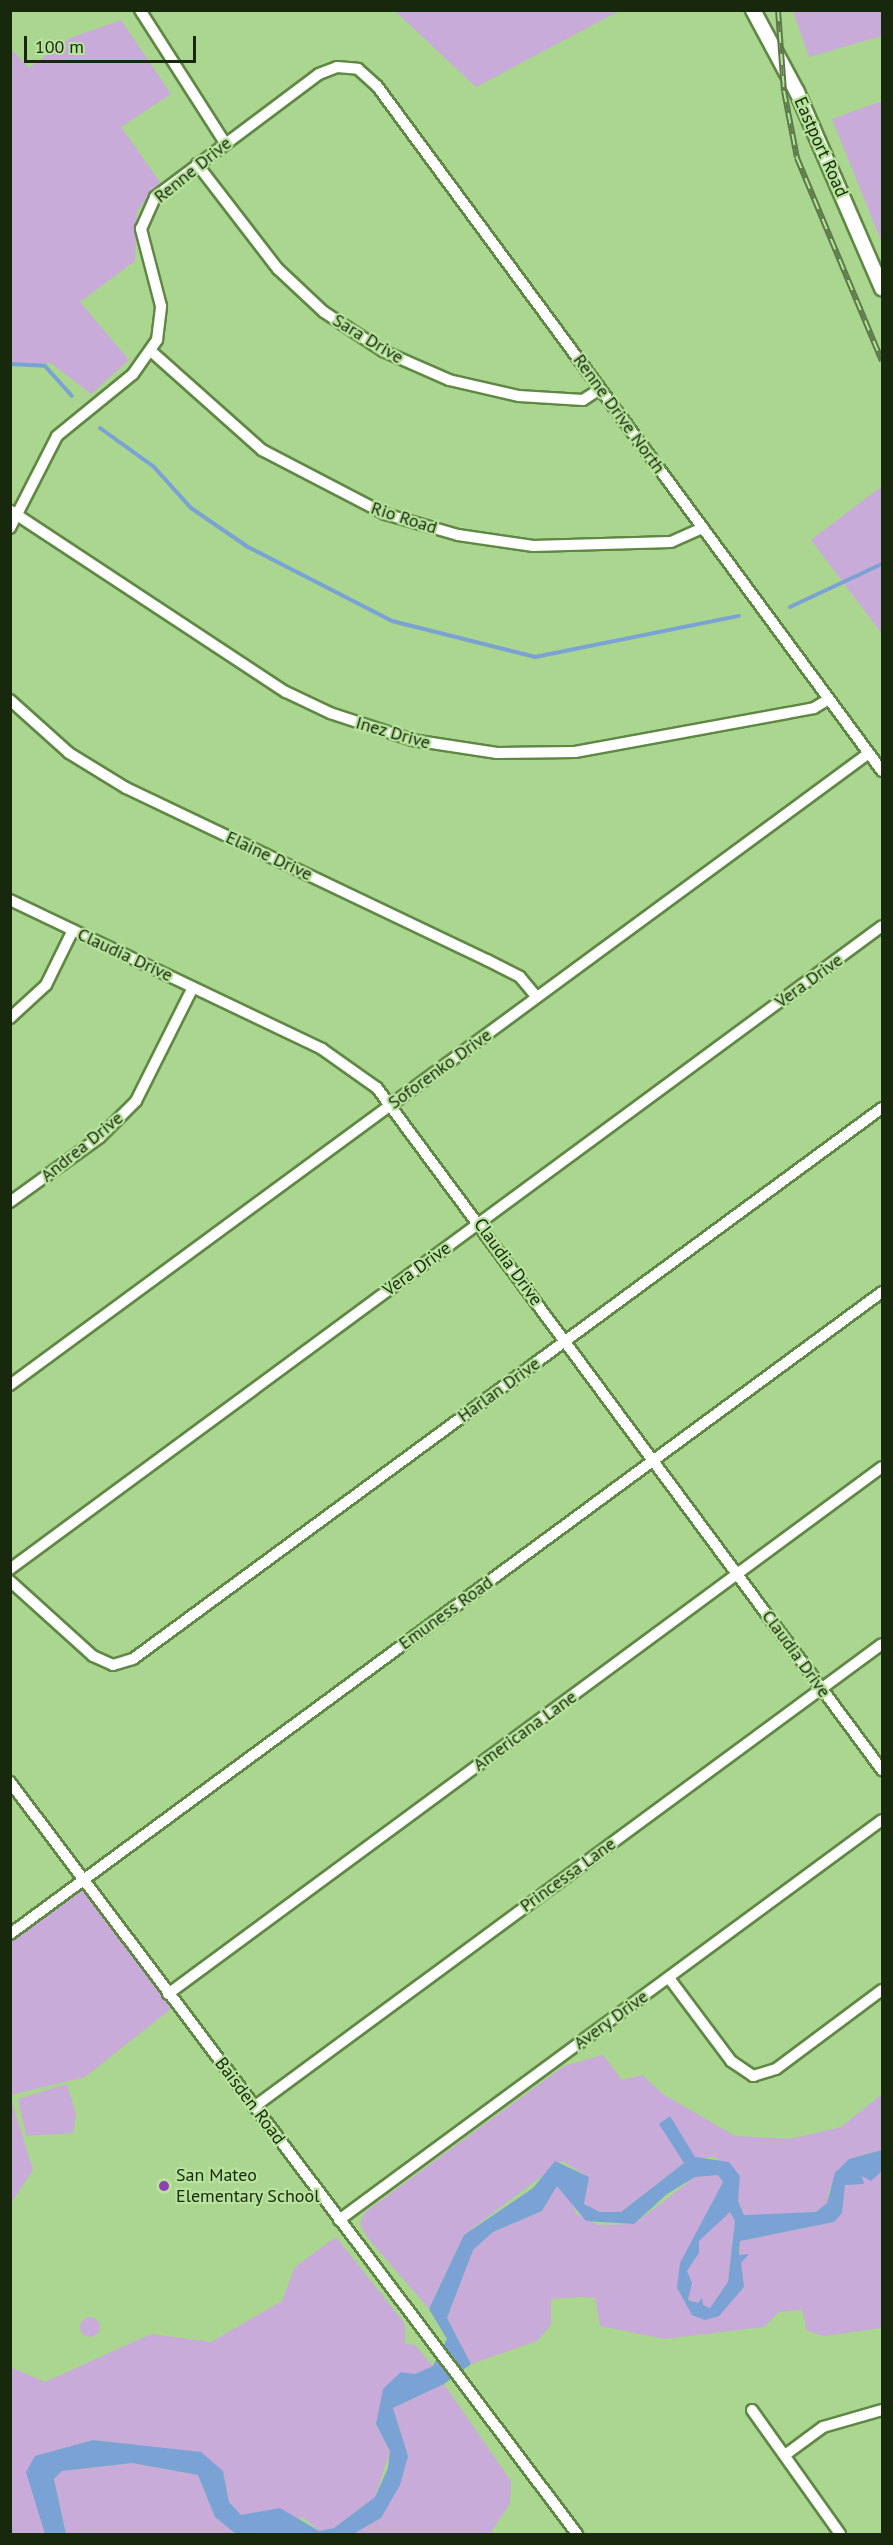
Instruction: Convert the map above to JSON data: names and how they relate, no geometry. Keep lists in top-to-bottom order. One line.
{"streets":{"street":["Eastport Road","Renne Drive","Sara Drive","Renne Drive North","Rio Road","Inez Drive","Elaine Drive","Claudia Drive","Vera Drive","Soforenko Drive","Andrea Drive","Harlan Drive","Emuness Road","Americana Lane","Princessa Lane","Avery Drive","Baisden Road"]},"crossings":[["Renne Drive","Sara Drive"],["Renne Drive","Renne Drive North"],["Renne Drive","Rio Road"],["Renne Drive","Inez Drive"],["Sara Drive","Renne Drive North"],["Renne Drive North","Rio Road"],["Renne Drive North","Inez Drive"],["Renne Drive North","Soforenko Drive"],["Elaine Drive","Soforenko Drive"],["Claudia Drive","Vera Drive"],["Claudia Drive","Soforenko Drive"],["Claudia Drive","Andrea Drive"],["Claudia Drive","Harlan Drive"],["Claudia Drive","Emuness Road"],["Claudia Drive","Americana Lane"],["Claudia Drive","Princessa Lane"],["Emuness Road","Baisden Road"],["Americana Lane","Baisden Road"],["Princessa Lane","Baisden Road"],["Avery Drive","Baisden Road"]],"places":["San Mateo Elementary School"],"scale_bar":"100 m"}
